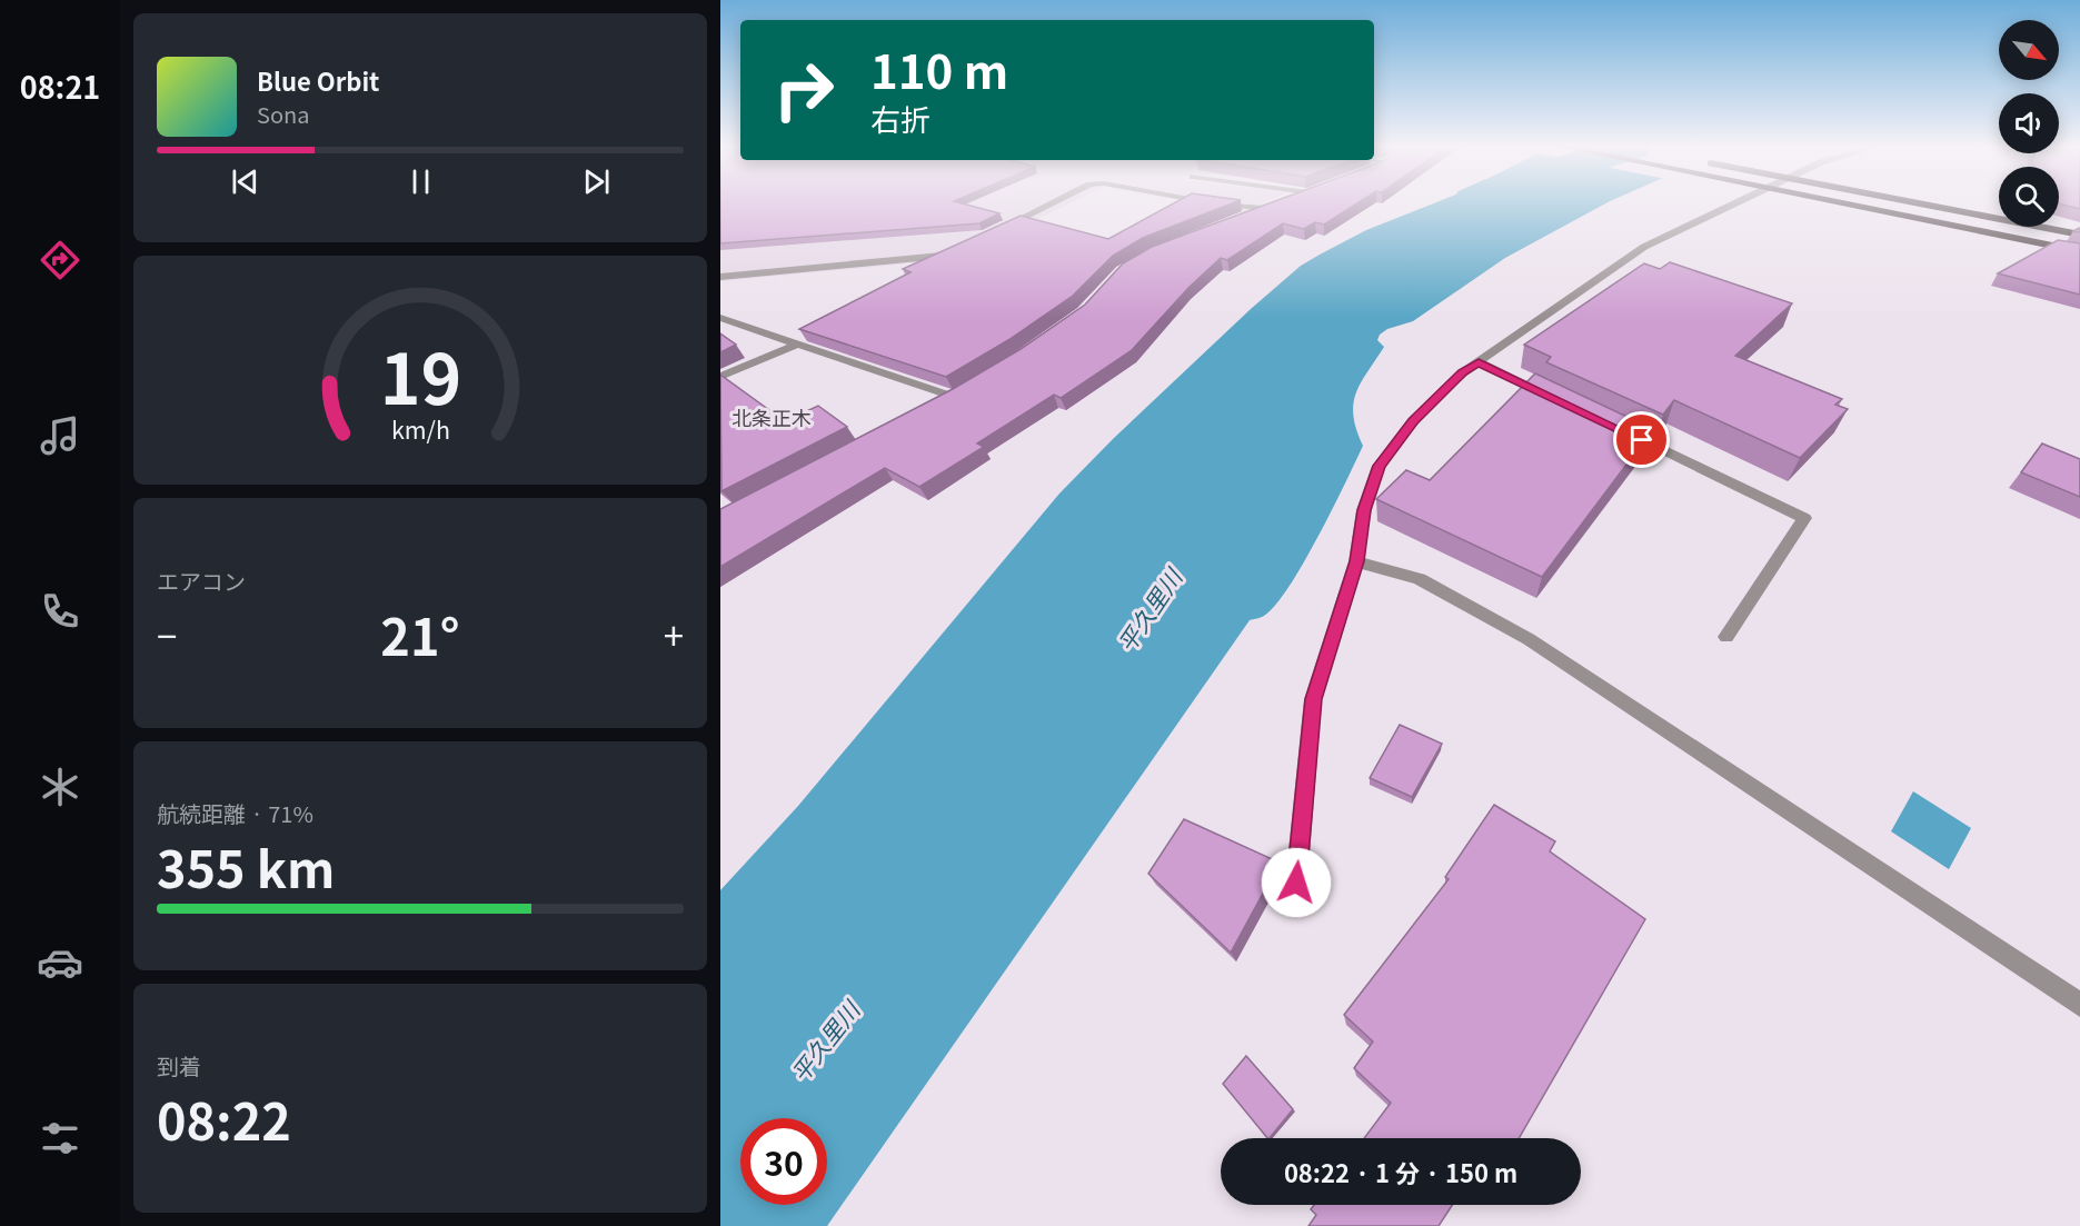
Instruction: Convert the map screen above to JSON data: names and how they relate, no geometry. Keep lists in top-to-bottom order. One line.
{"districts":["北条正木"],"water":["平久里川"],"north":"bottom right","page":{"tabs":"08:21","turn":["110 m","右折"],"song":["Blue Orbit","Sona"],"tile":["エアコン",["航続距離 · 71%","355 km"],["到着","08:22"]],"heat":["−","21°","+"],"limit":"30","trip":"08:22 · 1 分 · 150 m","gauge":["19","km/h"]}}
